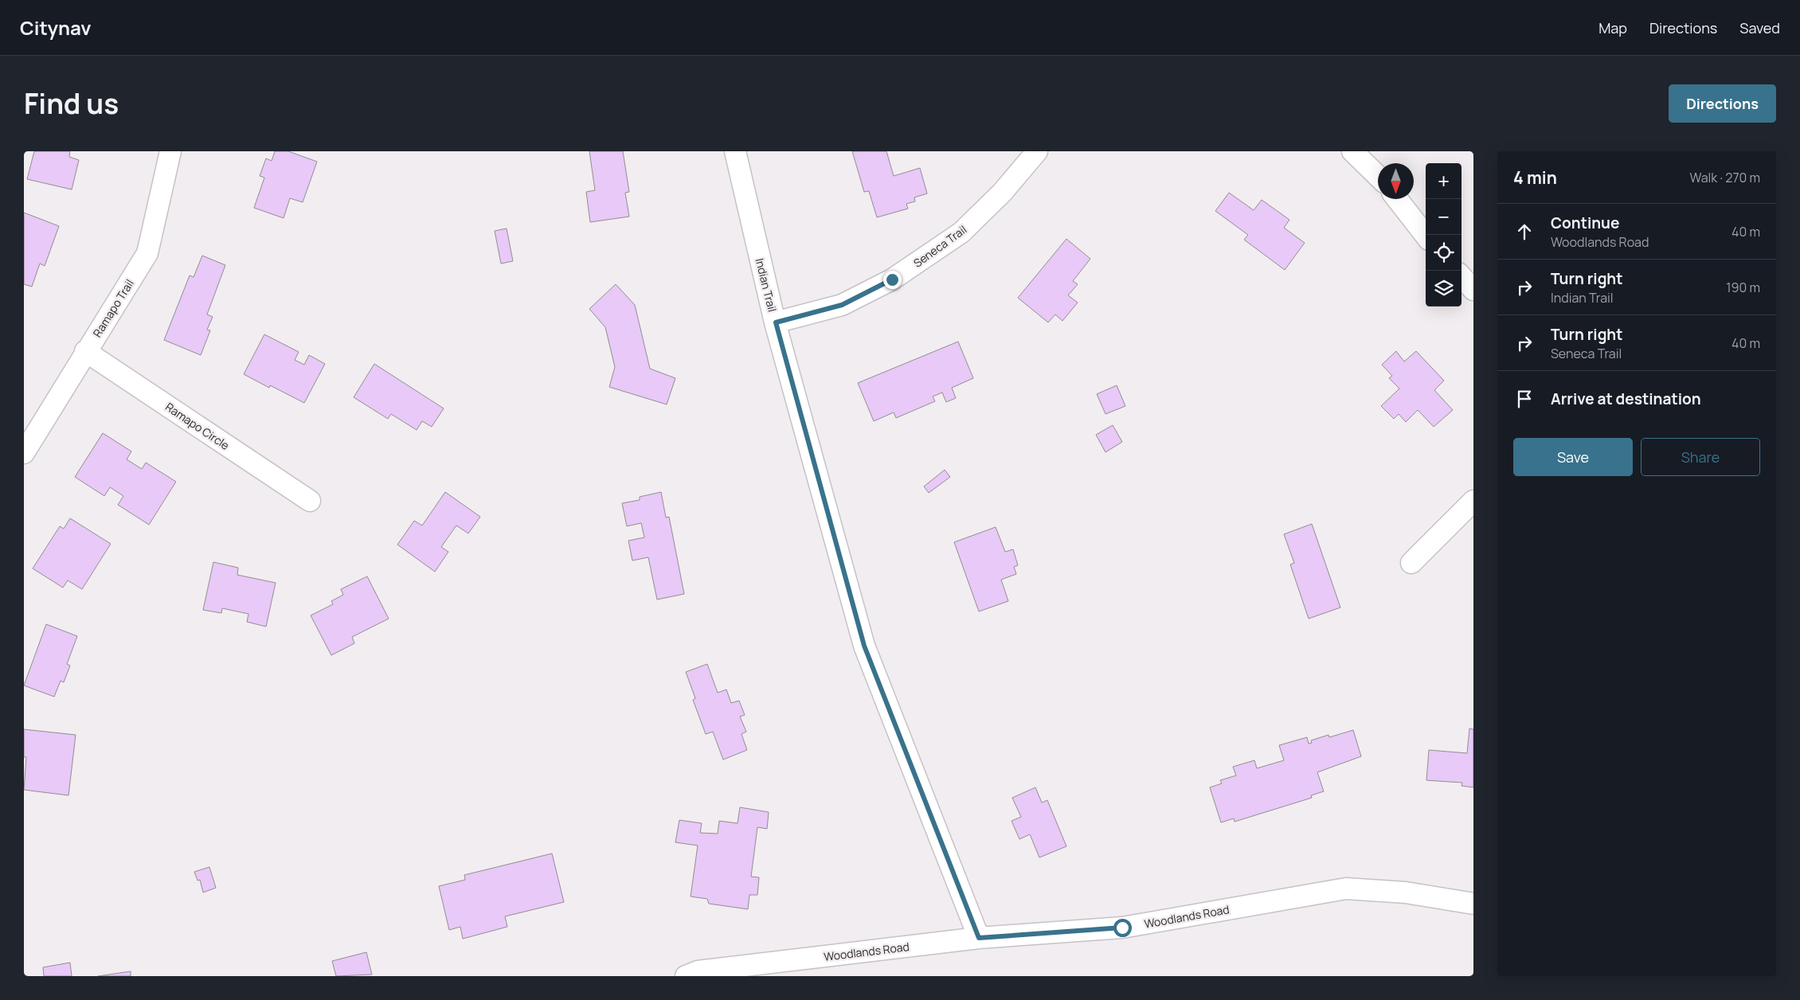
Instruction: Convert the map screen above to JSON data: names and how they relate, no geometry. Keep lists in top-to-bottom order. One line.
{"streets":{"street":["Seneca Trail","Indian Trail","Ramapo Trail","Ramapo Circle","Woodlands Road"]},"crossings":[["Seneca Trail","Indian Trail"],["Indian Trail","Woodlands Road"],["Ramapo Trail","Ramapo Circle"]],"north":"bottom","page":{"header":"Citynav","nav":["Map","Directions","Saved"],"title":"Find us","buttons":["Directions",["Save","Share"]],"heading":["4 min","Walk · 270 m"],"map_buttons":["+","−"],"list":[["Continue","Woodlands Road","40 m"],["Turn right","Indian Trail","190 m"],["Turn right","Seneca Trail","40 m"],"Arrive at destination"]}}
